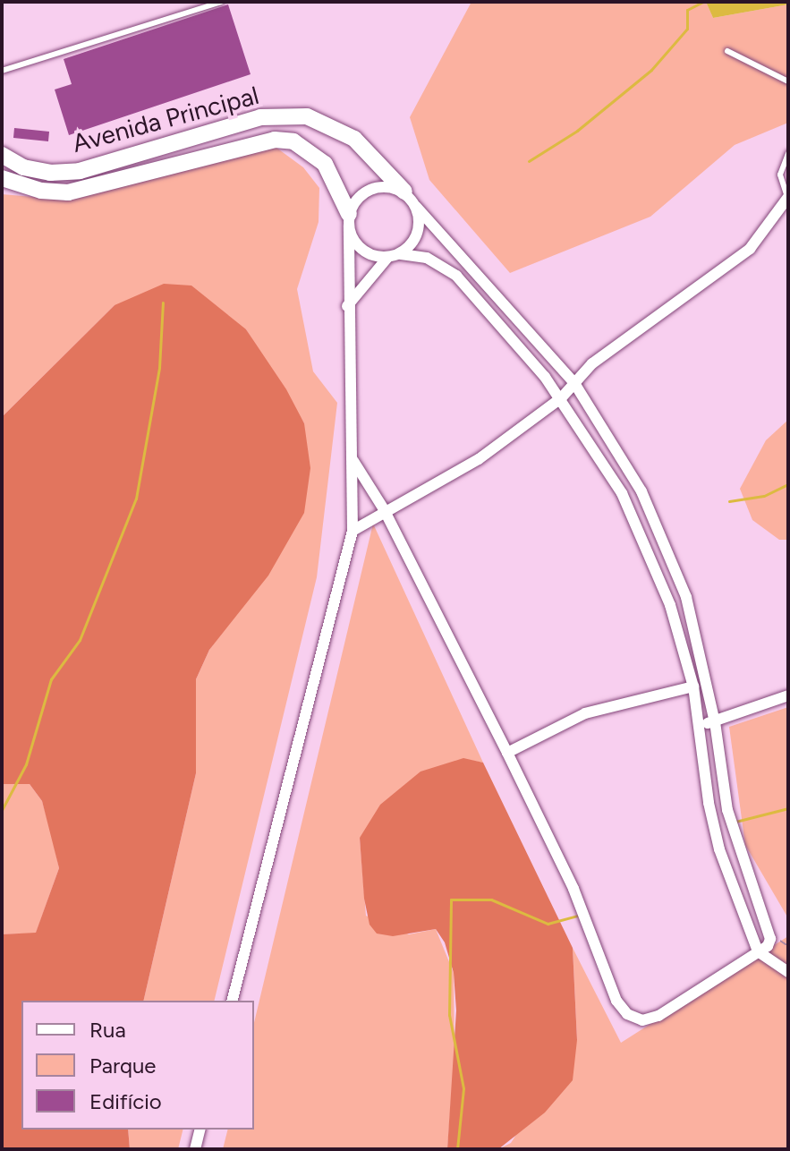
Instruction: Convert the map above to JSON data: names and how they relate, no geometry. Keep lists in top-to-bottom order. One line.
{"streets":{"street":["Avenida Principal"]},"legend":["Rua","Parque","Edifício"]}
